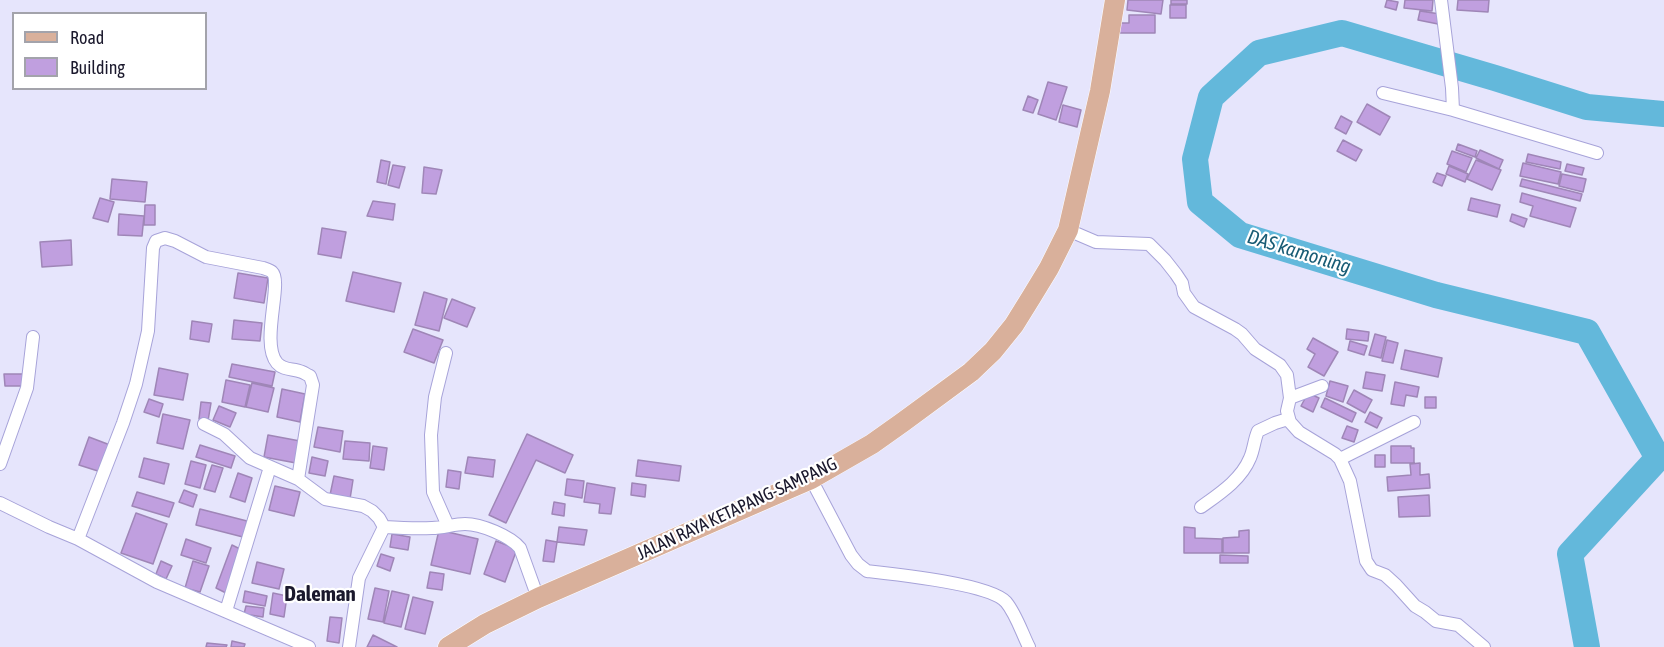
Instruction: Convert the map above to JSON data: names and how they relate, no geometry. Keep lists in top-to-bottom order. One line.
{"streets":{"main road":["JALAN RAYA KETAPANG-SAMPANG"]},"districts":["Daleman"],"water":["DAS kamoning"],"legend":["Road","Building"]}
